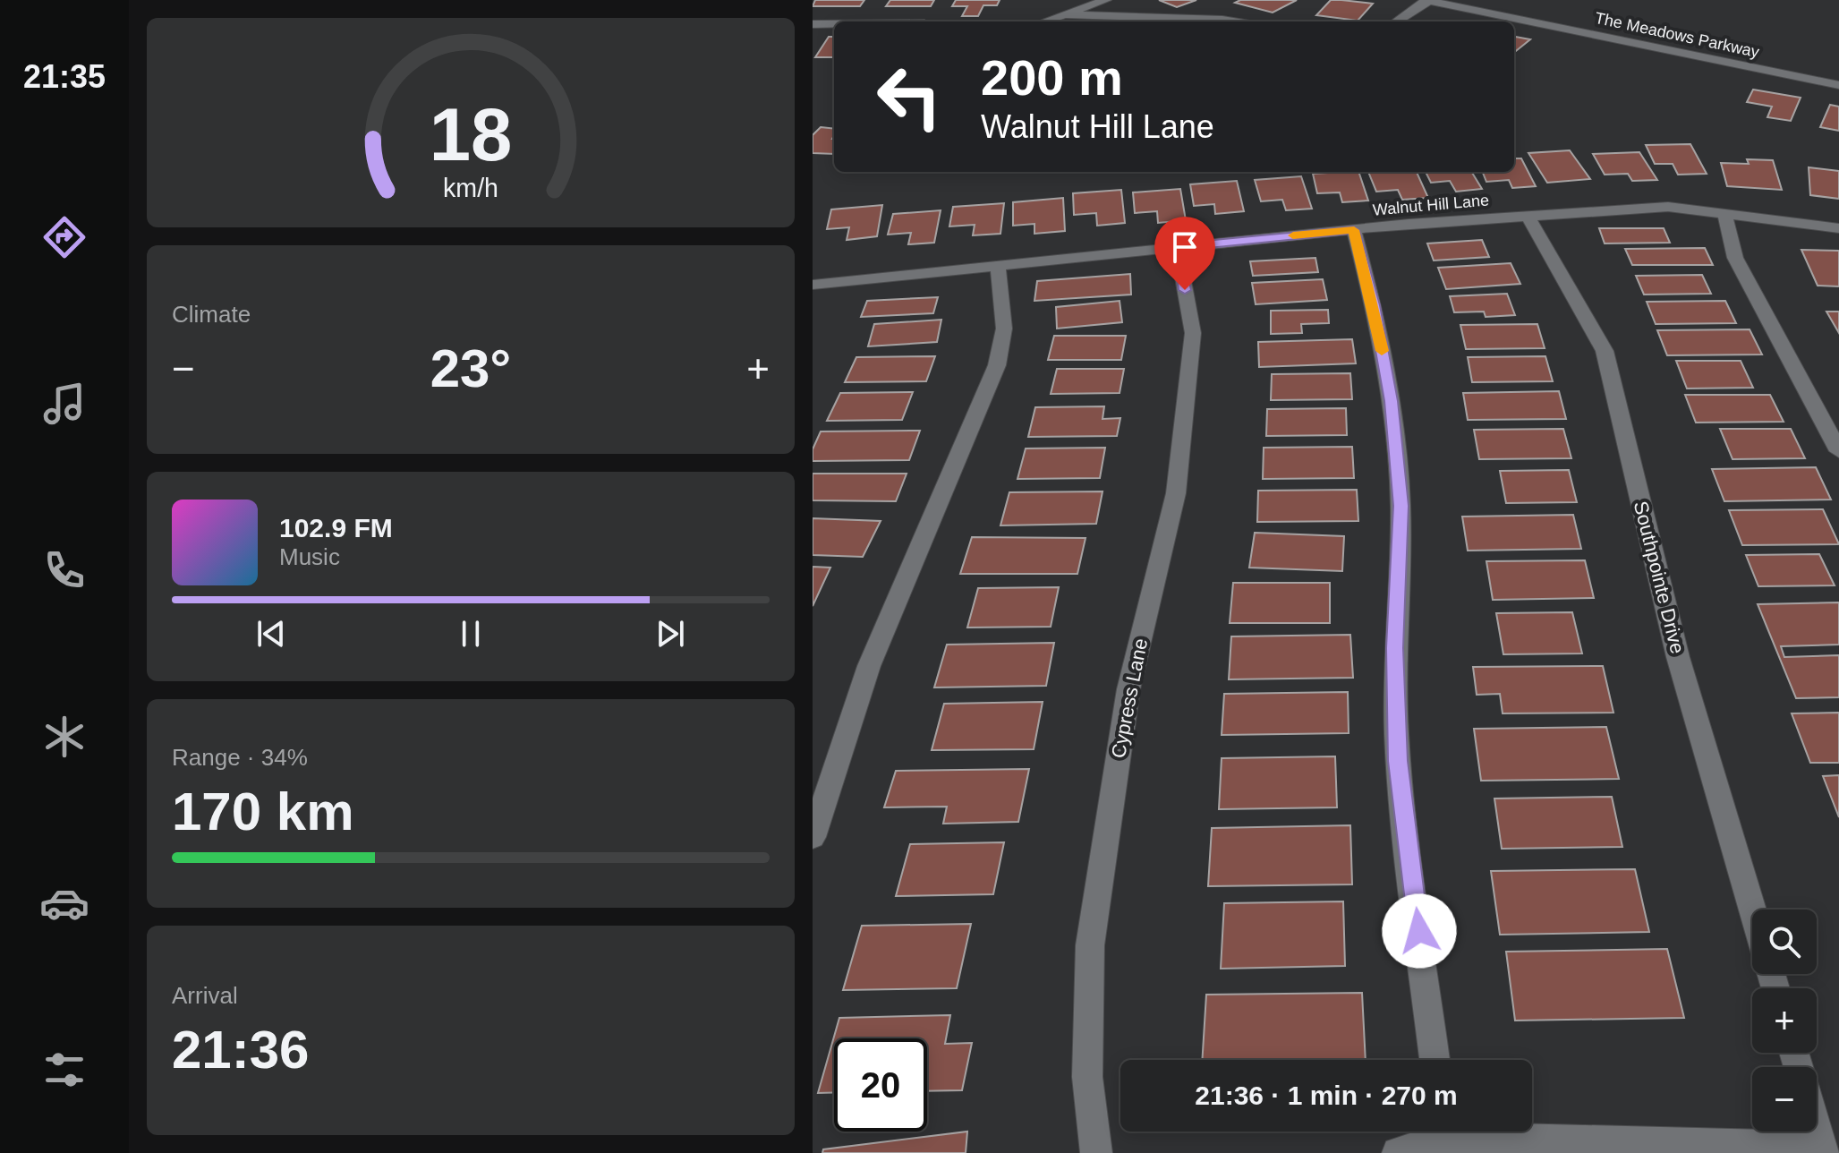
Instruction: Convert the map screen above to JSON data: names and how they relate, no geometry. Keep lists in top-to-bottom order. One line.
{"streets":{"street":["The Meadows Parkway","Walnut Hill Lane","Southpointe Drive","Cypress Lane"]},"crossings":[["Walnut Hill Lane","Southpointe Drive"],["Walnut Hill Lane","Cypress Lane"]],"page":{"tabs":"21:35","turn":["200 m","Walnut Hill Lane"],"tile":["Climate",["Range · 34%","170 km"],["Arrival","21:36"]],"heat":["−","23°","+"],"song":["102.9 FM","Music"],"map_buttons":["+","−"],"limit":"20","trip":"21:36 · 1 min · 270 m","gauge":["18","km/h"]}}
